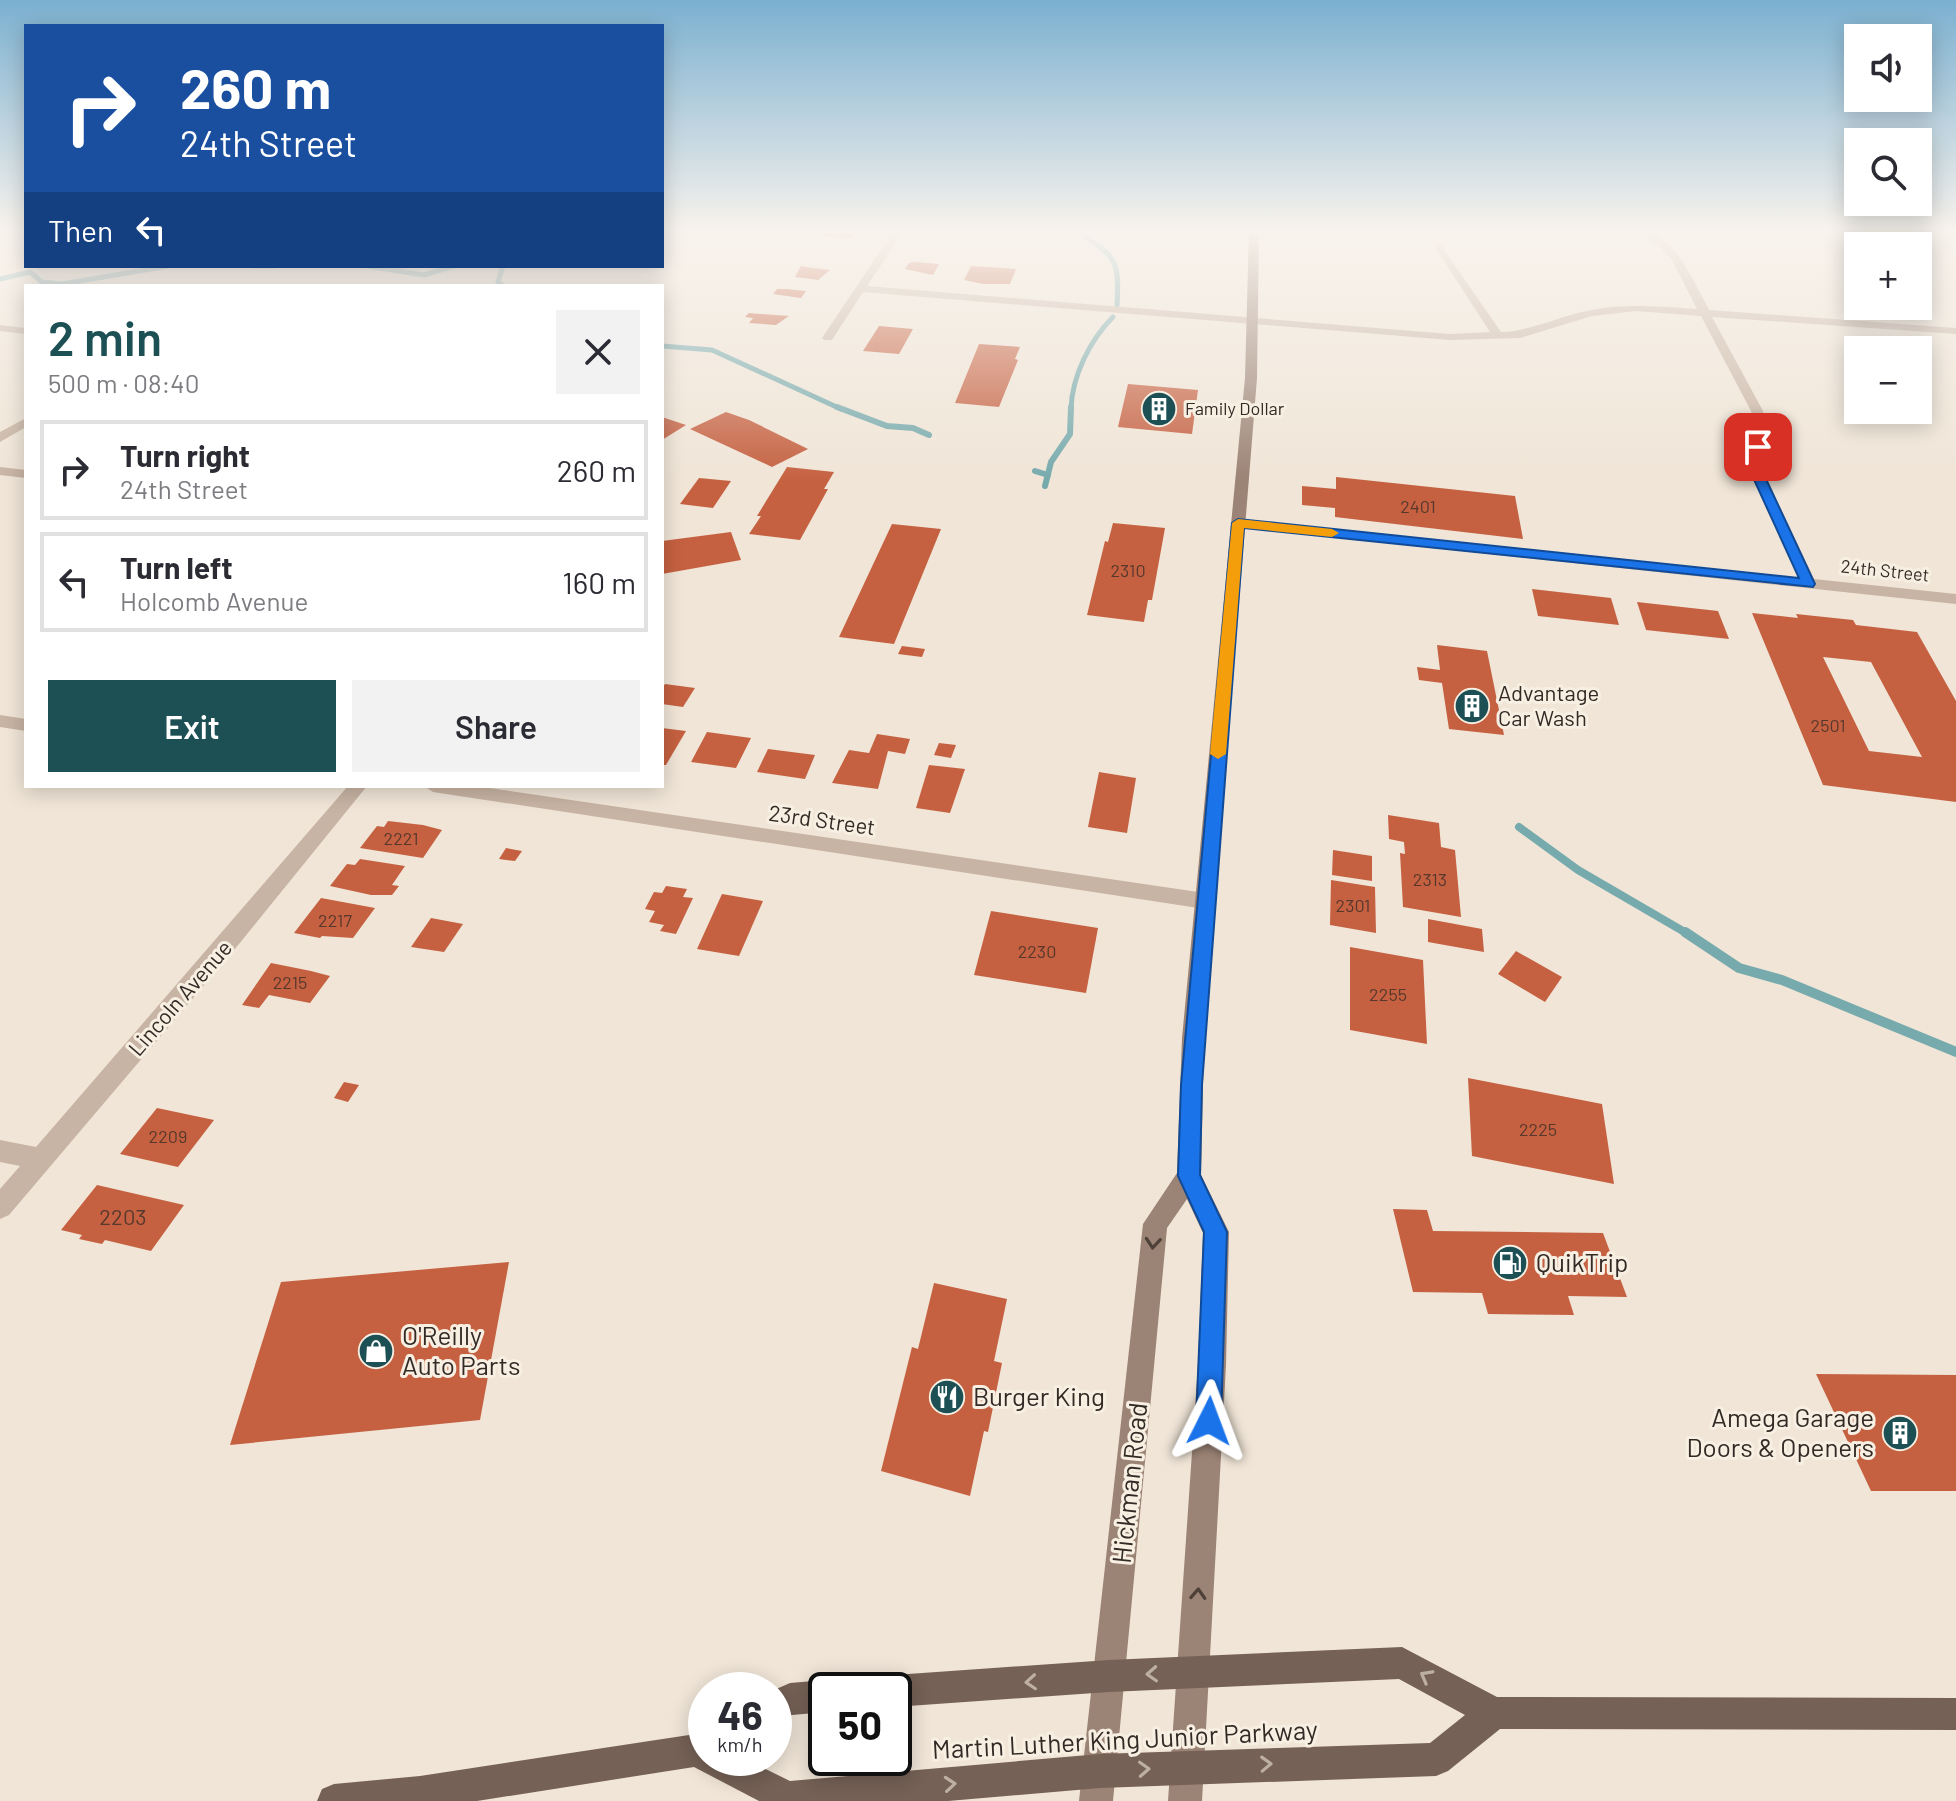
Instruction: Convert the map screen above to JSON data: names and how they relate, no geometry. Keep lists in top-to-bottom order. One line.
{"streets":{"main road":["Hickman Road","Martin Luther King Junior Parkway"],"street":["24th Street","23rd Street","Lincoln Avenue"]},"crossings":[["Hickman Road","Martin Luther King Junior Parkway"]],"places":{"building":["Family Dollar","Advantage Car Wash","Amega Garage Doors & Openers"],"fuel station":["QuikTrip"],"shop":["O'Reilly Auto Parts"],"restaurant":["Burger King"]},"house_numbers":["2401","2310","2501","2221","2313","2301","2217","2230","2215","2255","2225","2209","2203"],"page":{"map_buttons":["+","−"],"turn":["260 m","24th Street"],"then":"Then","heading":["2 min","500 m · 08:40"],"list":[{"name":"Turn right","note":"24th Street","value":"260 m"},{"name":"Turn left","note":"Holcomb Avenue","value":"160 m"}],"buttons":["Exit","Share"],"speed":"46 km/h","limit":"50"}}
